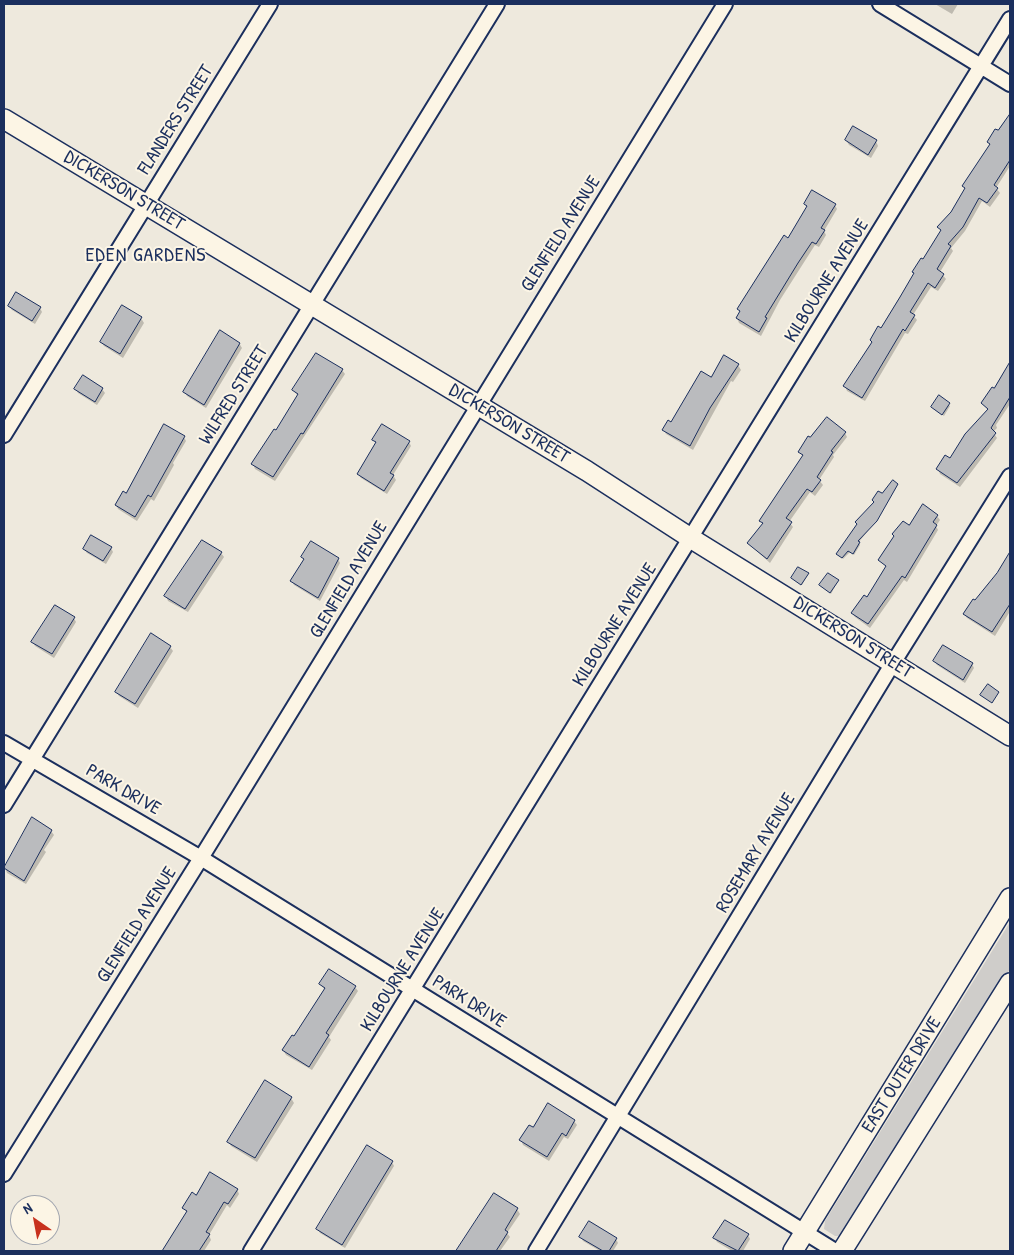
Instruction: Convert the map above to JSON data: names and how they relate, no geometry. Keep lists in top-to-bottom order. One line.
{"streets":{"street":["FLANDERS STREET","DICKERSON STREET","GLENFIELD AVENUE","KILBOURNE AVENUE","WILFRED STREET","PARK DRIVE","ROSEMARY AVENUE","EAST OUTER DRIVE"]},"crossings":[["FLANDERS STREET","DICKERSON STREET"],["DICKERSON STREET","GLENFIELD AVENUE"],["DICKERSON STREET","KILBOURNE AVENUE"],["DICKERSON STREET","WILFRED STREET"],["DICKERSON STREET","ROSEMARY AVENUE"],["GLENFIELD AVENUE","PARK DRIVE"],["KILBOURNE AVENUE","PARK DRIVE"],["WILFRED STREET","PARK DRIVE"],["PARK DRIVE","ROSEMARY AVENUE"],["PARK DRIVE","EAST OUTER DRIVE"]],"districts":["EDEN GARDENS"],"north":"top left"}
